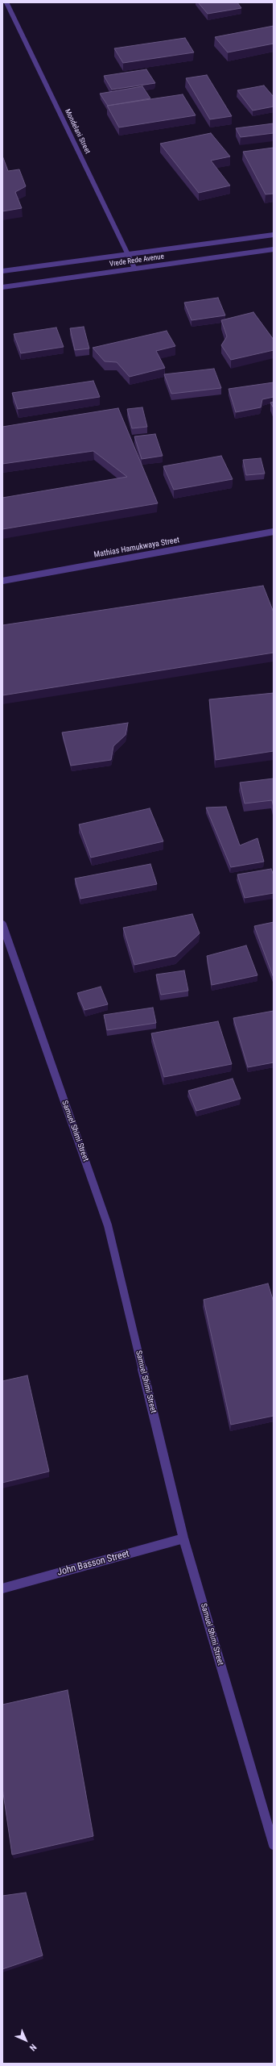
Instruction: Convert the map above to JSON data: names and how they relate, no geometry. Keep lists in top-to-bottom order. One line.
{"streets":{"street":["Mondelani Street","Vrede Rede Avenue","Mathias Hamukwaya Street","Samuel Shimi Street","John Basson Street"]},"crossings":[["Mondelani Street","Vrede Rede Avenue"],["Samuel Shimi Street","John Basson Street"]],"north":"bottom right"}
